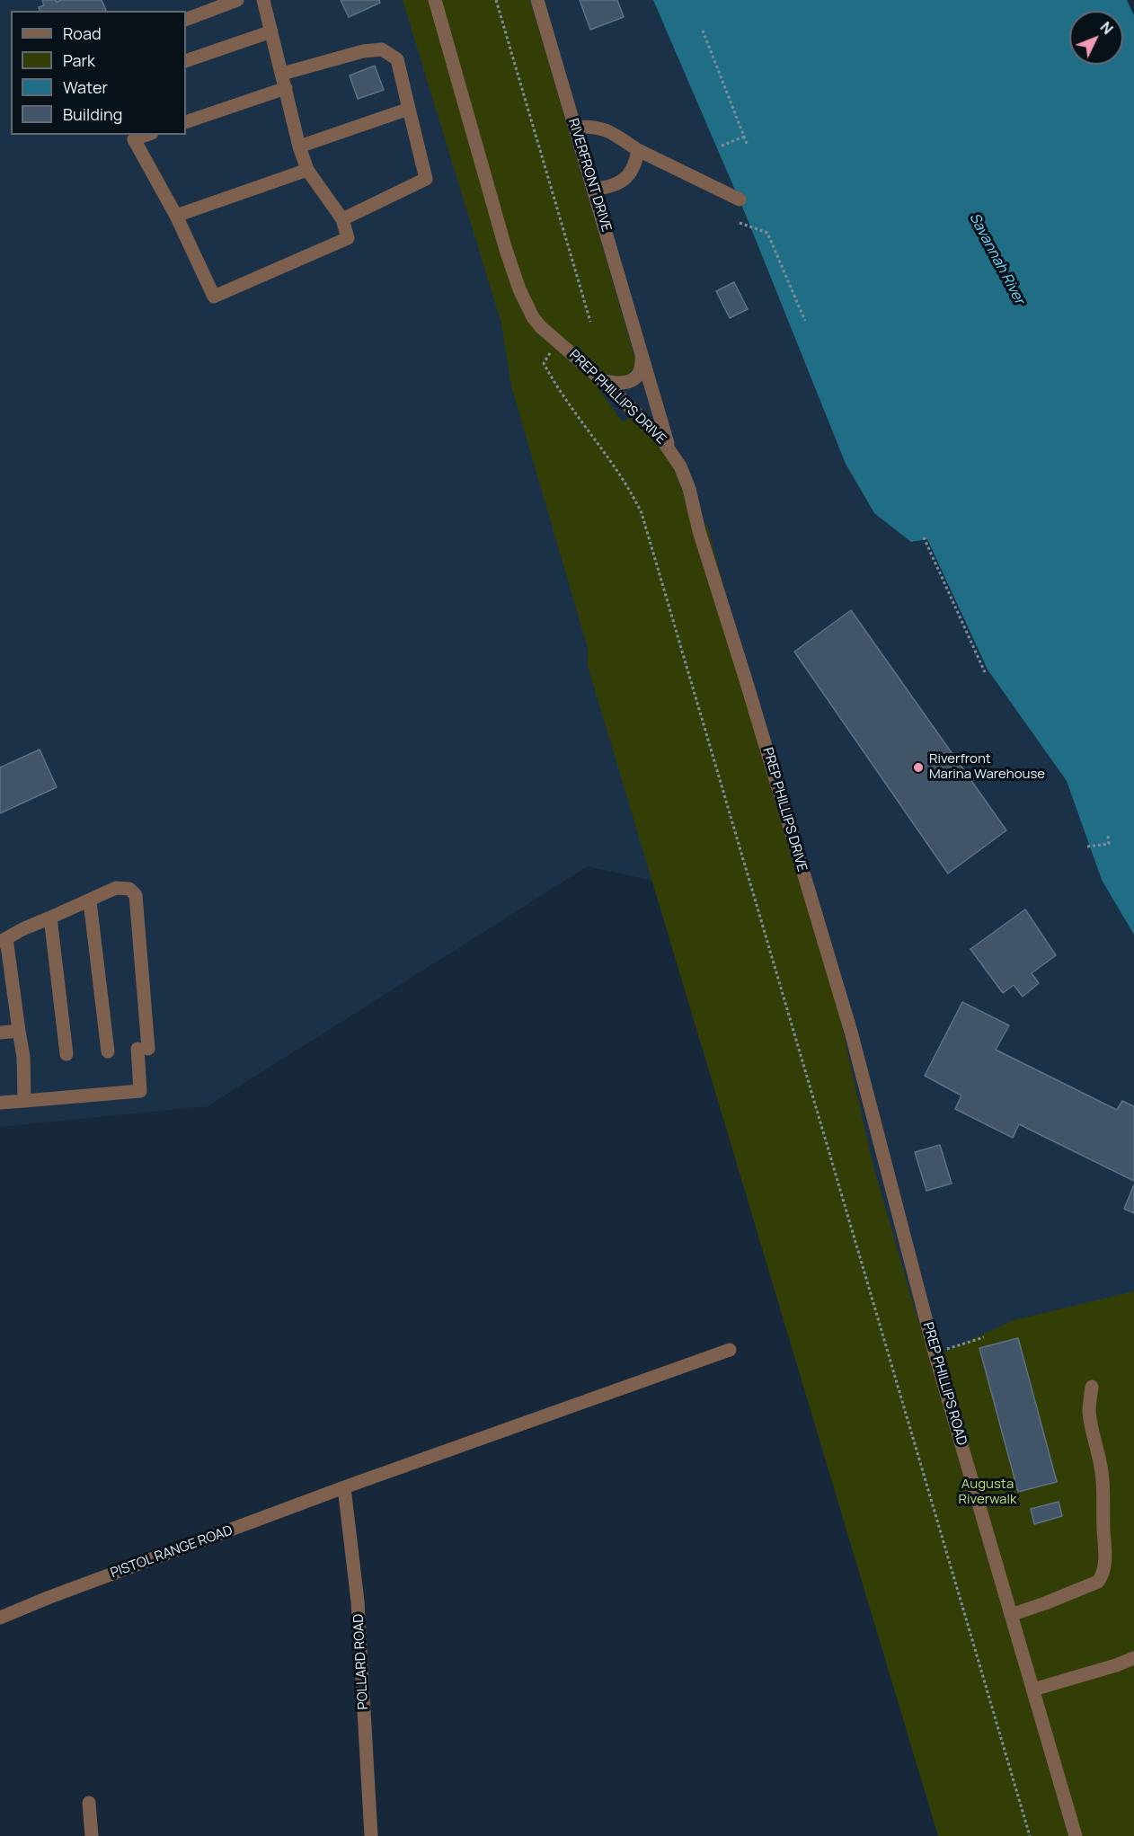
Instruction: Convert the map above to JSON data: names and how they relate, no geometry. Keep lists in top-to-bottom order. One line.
{"streets":{"street":["RIVERFRONT DRIVE","PREP PHILLIPS DRIVE","PREP PHILLIPS ROAD","PISTOL RANGE ROAD","POLLARD ROAD"]},"crossings":[["RIVERFRONT DRIVE","PREP PHILLIPS DRIVE"],["PREP PHILLIPS DRIVE","PREP PHILLIPS ROAD"],["PISTOL RANGE ROAD","POLLARD ROAD"]],"water":["Savannah River"],"parks":["Augusta Riverwalk"],"places":["Riverfront Marina Warehouse"],"legend":["Road","Park","Water","Building"],"north":"top right"}
